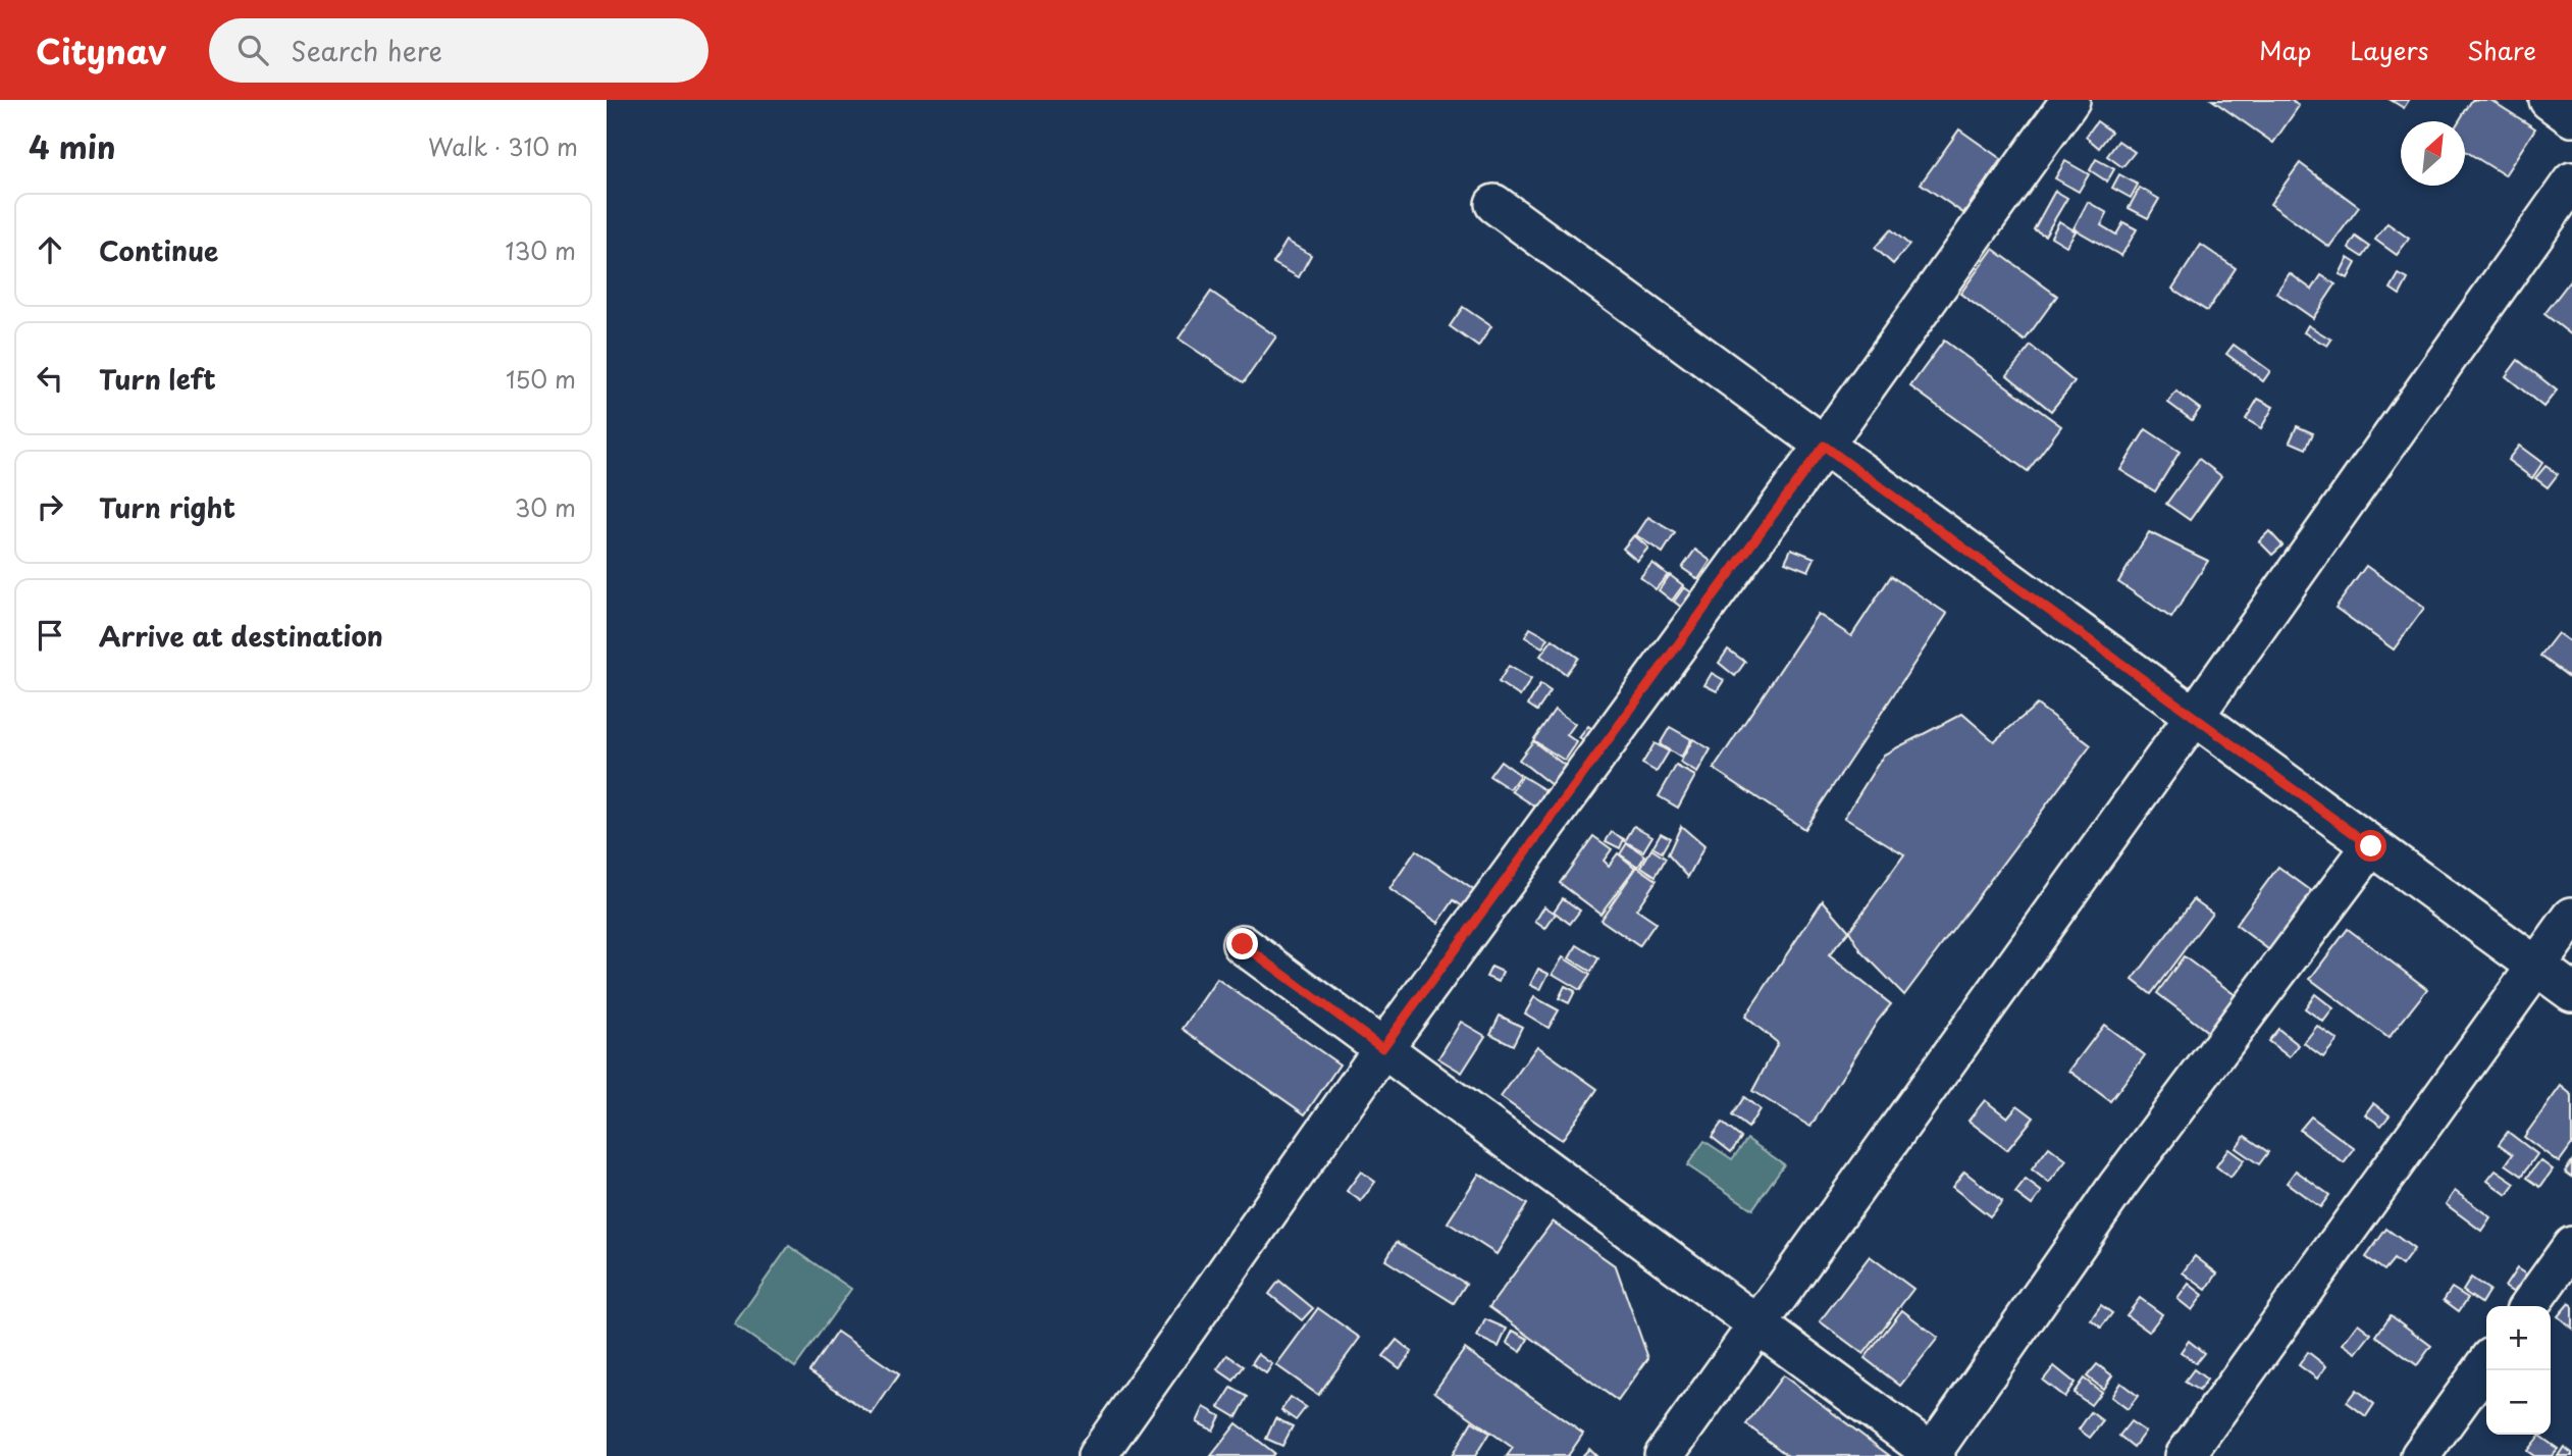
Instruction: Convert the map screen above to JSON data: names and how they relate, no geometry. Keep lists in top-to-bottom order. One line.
{"north":"top right","page":{"header":"Citynav","search":"Search here","nav":["Map","Layers","Share"],"heading":["4 min","Walk · 310 m"],"list":[["Continue","130 m"],["Turn left","150 m"],["Turn right","30 m"],"Arrive at destination"],"map_buttons":["+","−"]}}
